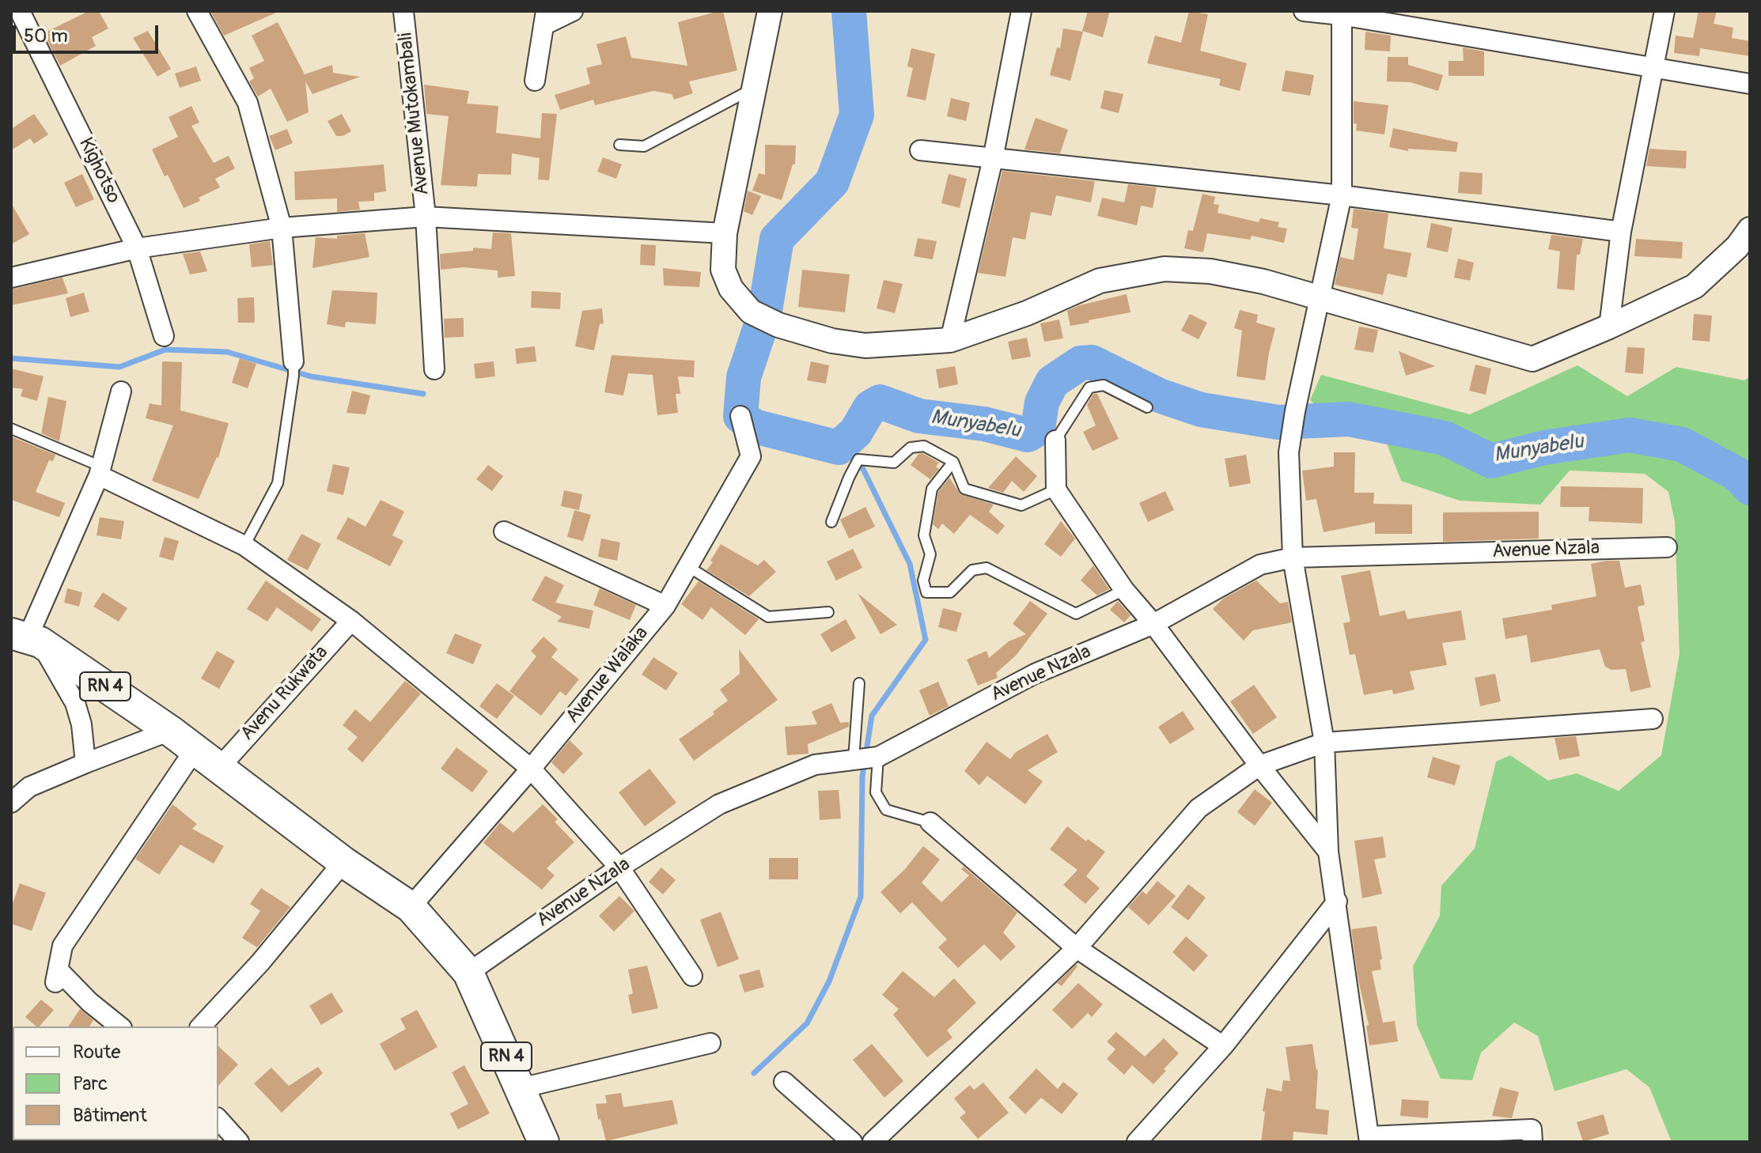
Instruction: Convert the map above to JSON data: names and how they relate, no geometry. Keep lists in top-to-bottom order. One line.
{"streets":{"highway":["RN 4"],"street":["Avenue Mutokambali","Kighotso","Avenue Nzala","Avenue Walaka","Avenu Rukwata"]},"crossings":[["Avenue Nzala","RN 4"],["Avenue Walaka","RN 4"],["RN 4","Avenu Rukwata"]],"water":["Munyabelu"],"legend":["Route","Parc","Bâtiment"],"scale_bar":"50 m"}
